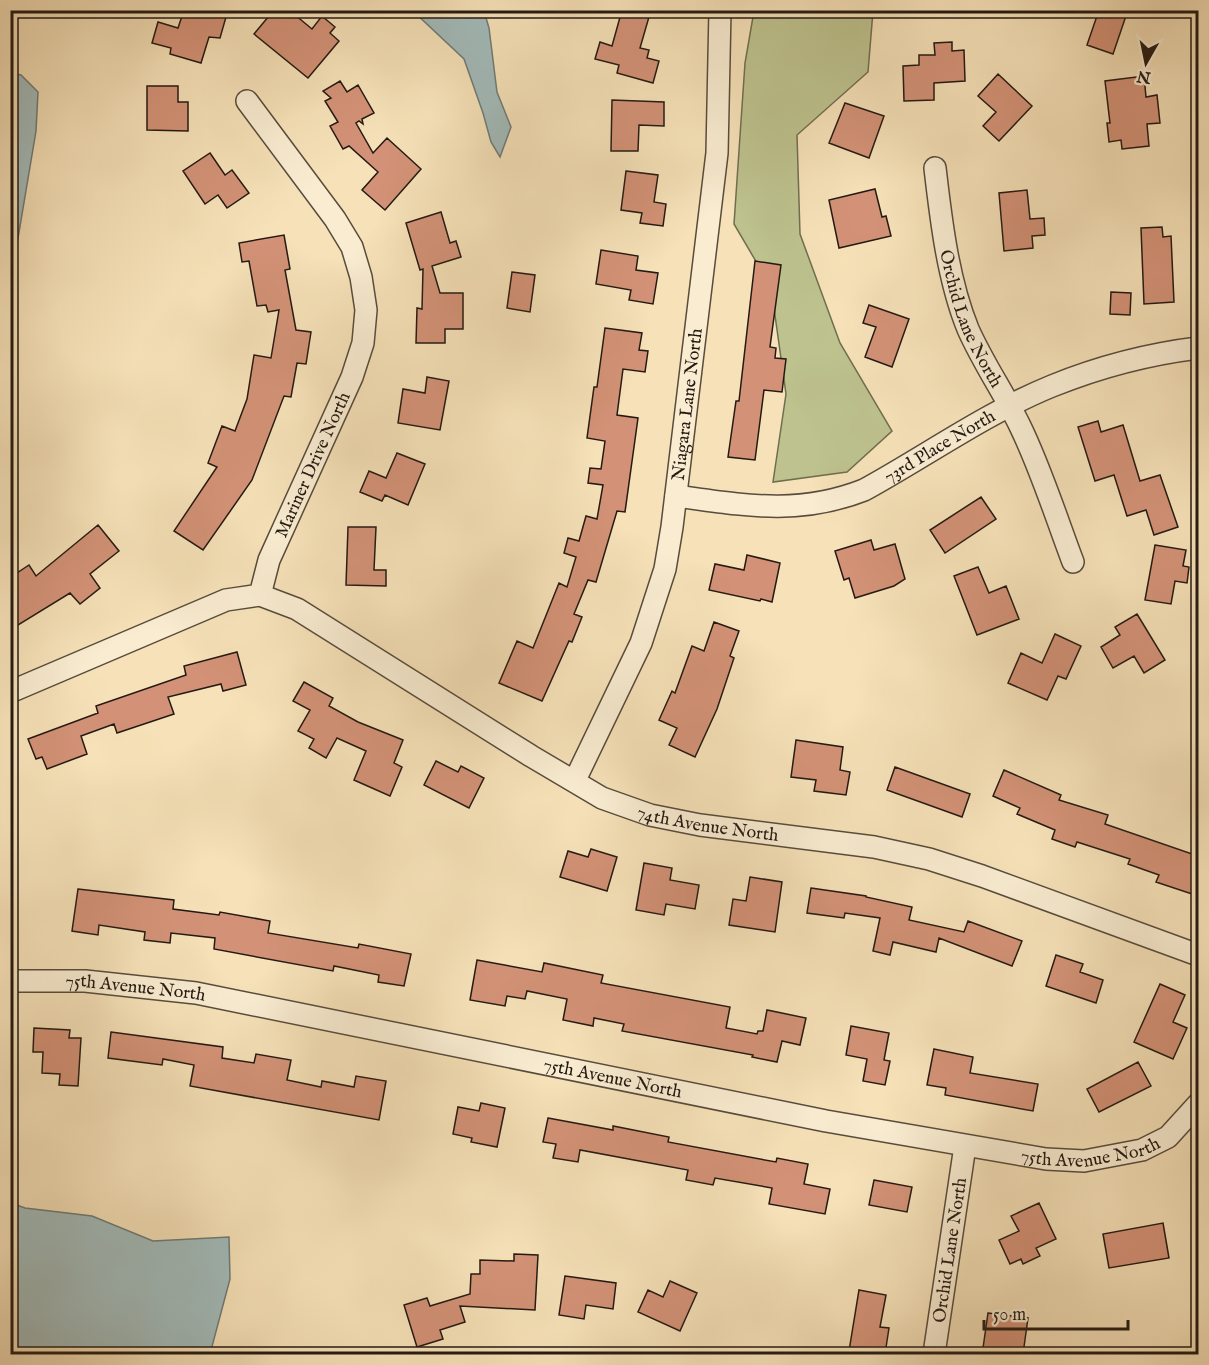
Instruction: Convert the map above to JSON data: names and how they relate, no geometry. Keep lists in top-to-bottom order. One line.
{"streets":{"street":["Orchid Lane North","Niagara Lane North","73rd Place North","Mariner Drive North","74th Avenue North","75th Avenue North"]},"crossings":[["Orchid Lane North","73rd Place North"],["Orchid Lane North","75th Avenue North"],["Niagara Lane North","73rd Place North"],["Niagara Lane North","74th Avenue North"],["Mariner Drive North","74th Avenue North"]],"scale_bar":"50 m","north":"bottom"}
